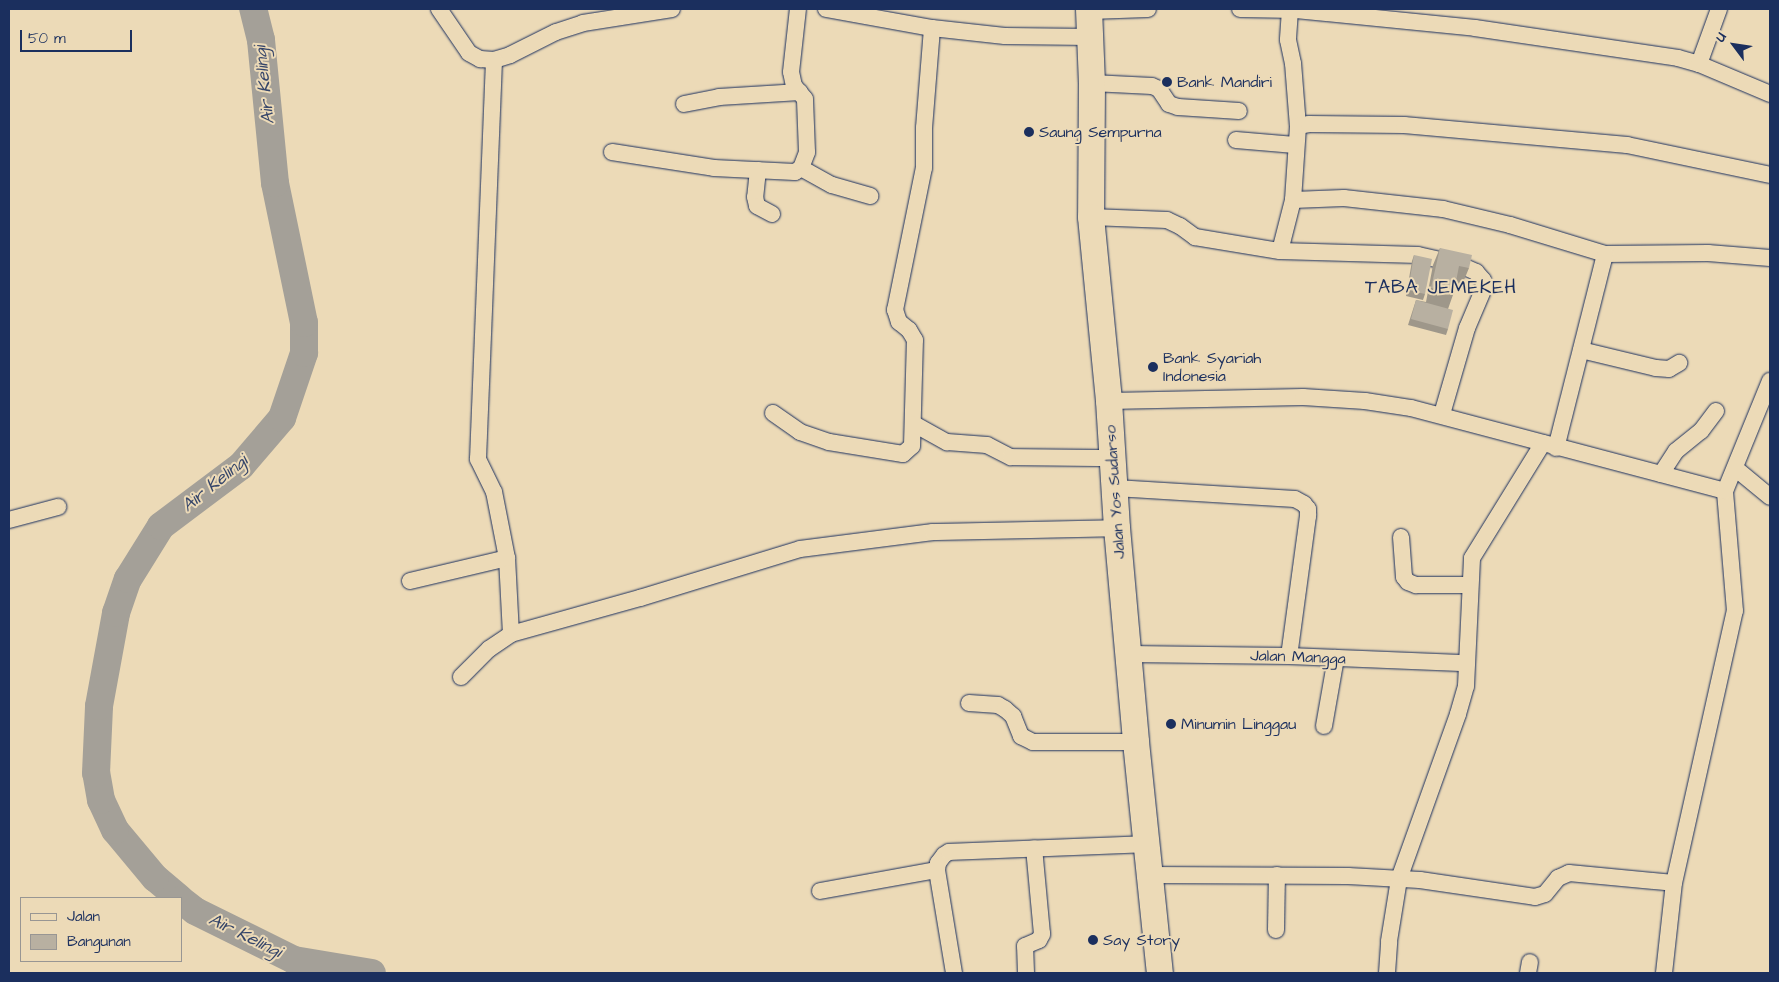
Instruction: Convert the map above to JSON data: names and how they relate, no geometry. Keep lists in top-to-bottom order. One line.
{"streets":{"highway":["Jalan Yos Sudarso"],"street":["Jalan Mangga"]},"crossings":[["Jalan Yos Sudarso","Jalan Mangga"]],"districts":["TABA JEMEKEH"],"water":["Air Kelingi"],"places":["Bank Mandiri","Saung Sempurna","Bank Syariah Indonesia","Minumin Linggau","Say Story"],"legend":["Jalan","Bangunan"],"scale_bar":"50 m","north":"top left"}
